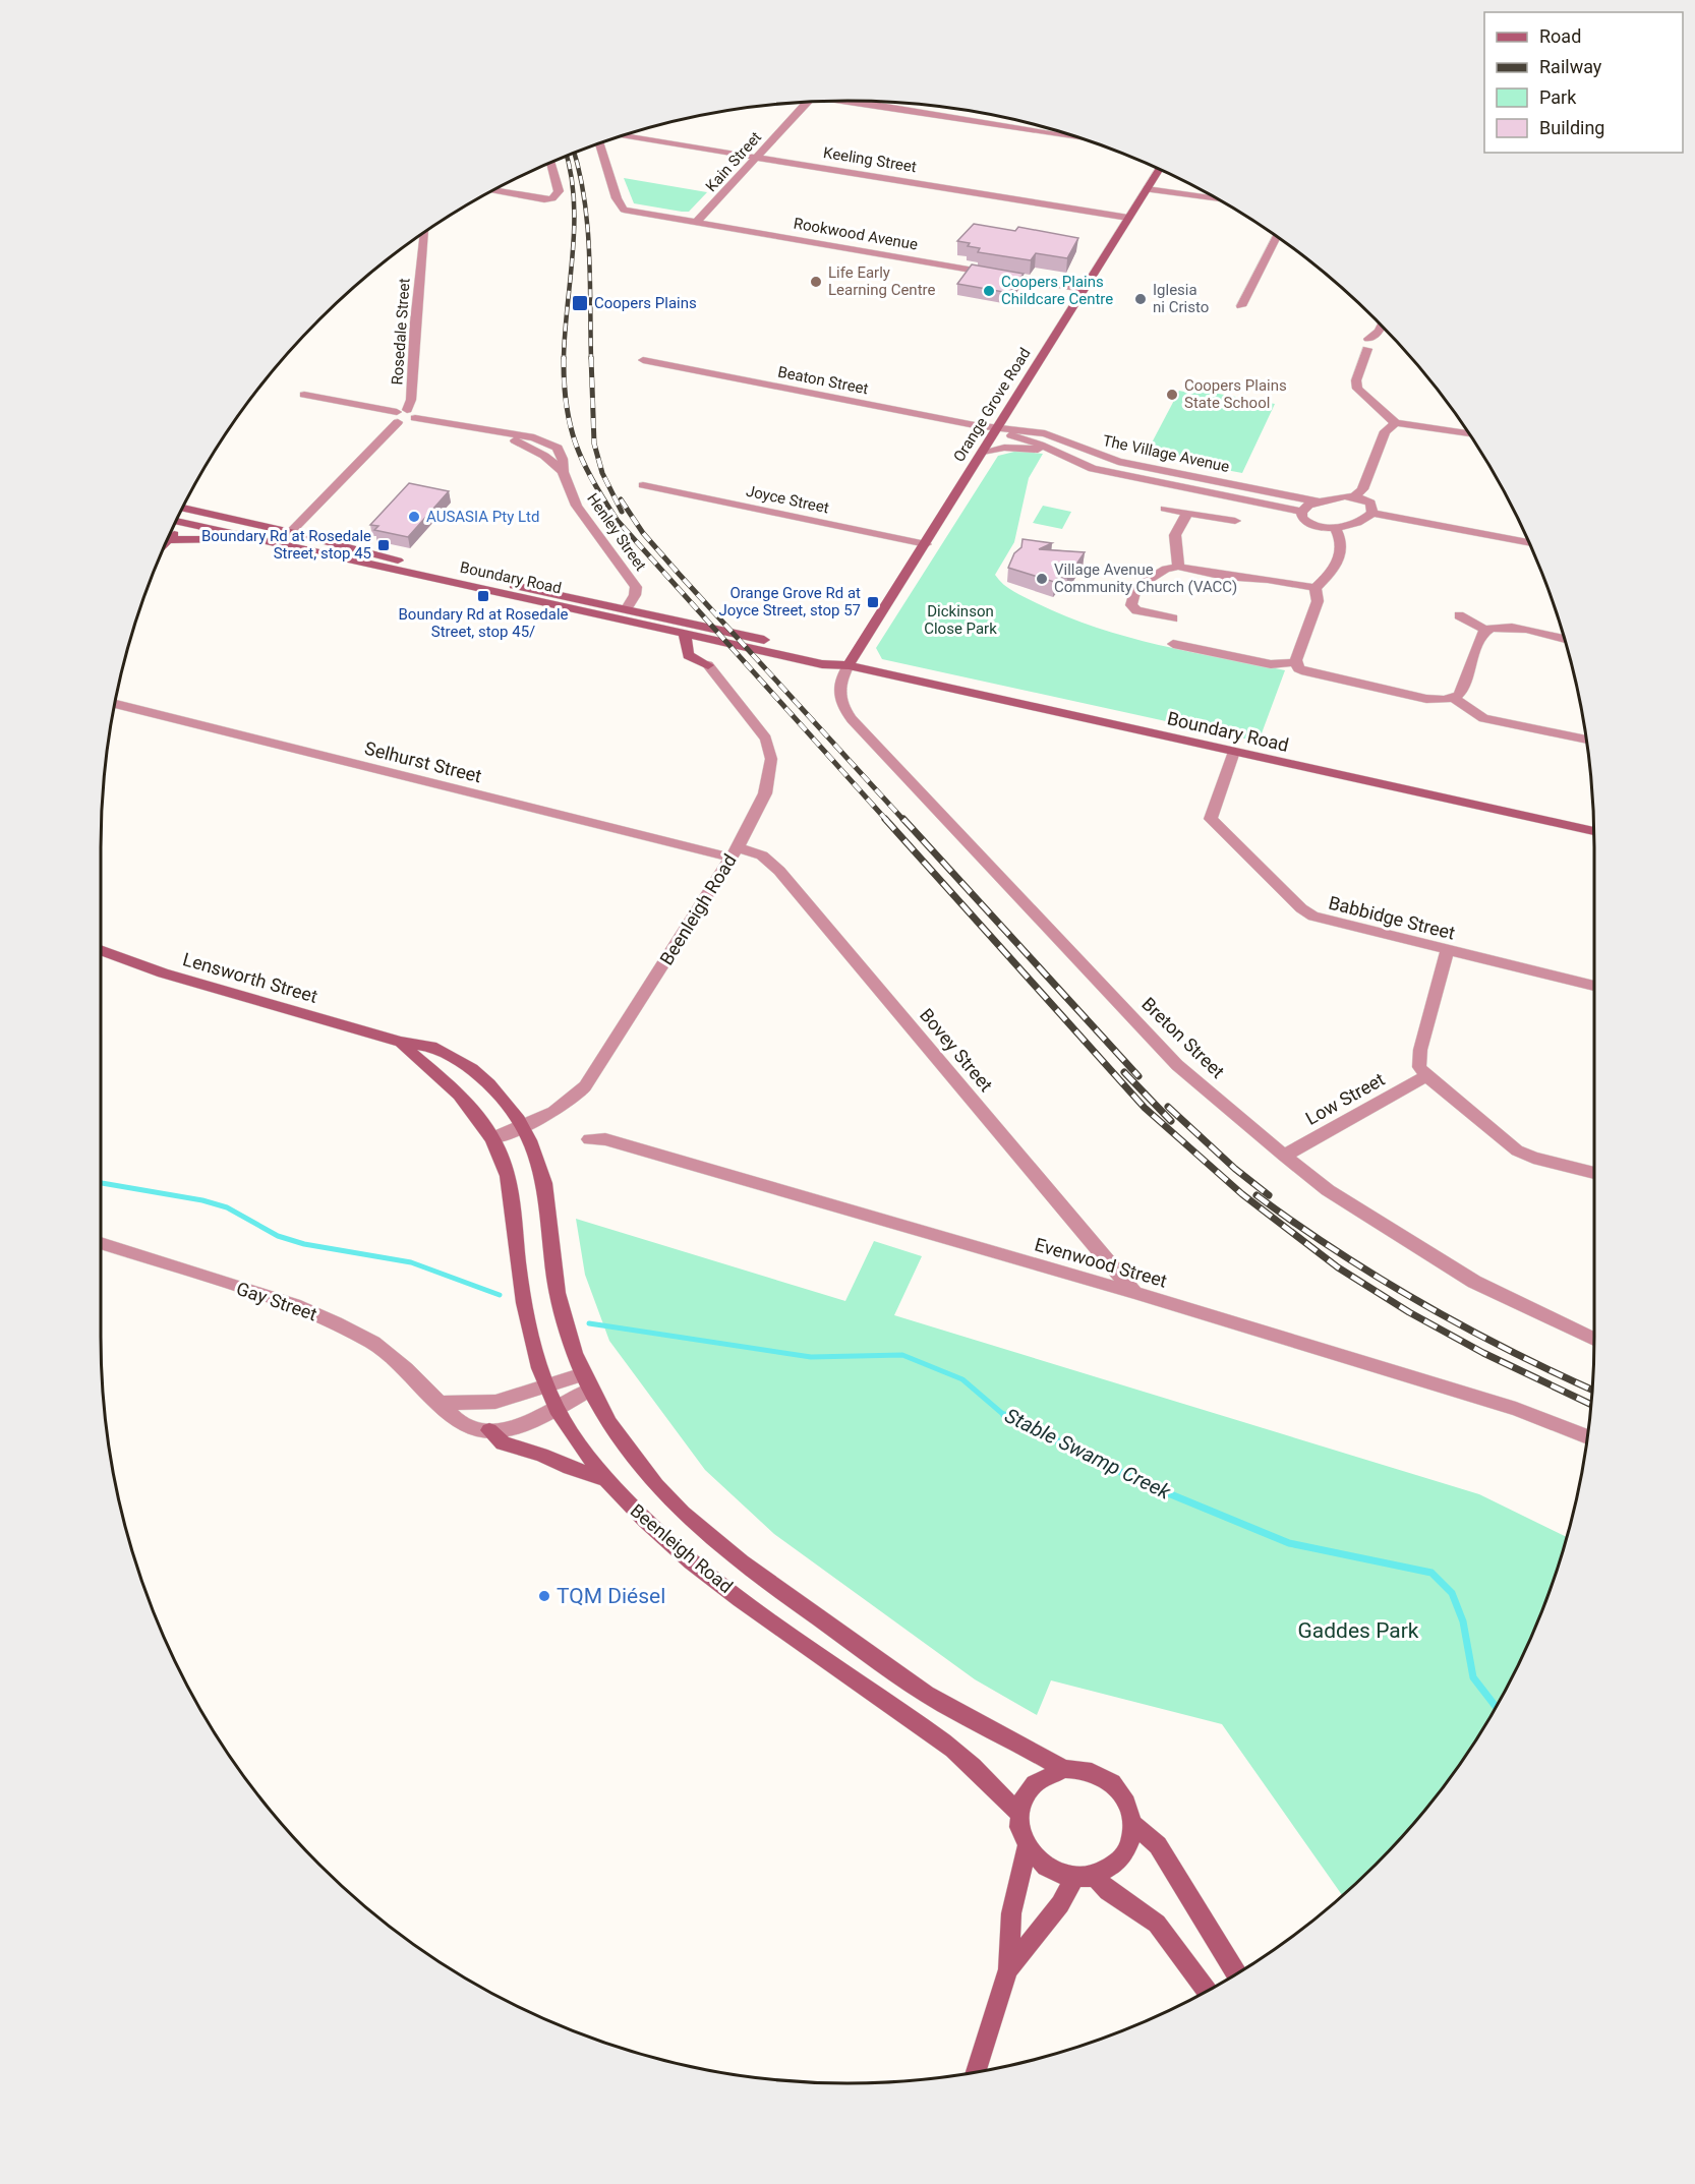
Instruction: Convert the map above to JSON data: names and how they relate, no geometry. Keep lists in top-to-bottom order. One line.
{"streets":{"main road":["Orange Grove Road","Boundary Road","Beenleigh Road","Lensworth Street"],"street":["Keeling Street","Kain Street","Rookwood Avenue","Rosedale Street","Beaton Street","The Village Avenue","Joyce Street","Henley Street","Selhurst Street","Babbidge Street","Breton Street","Bovey Street","Low Street","Evenwood Street","Gay Street"]},"crossings":[["Keeling Street","Kain Street"],["Keeling Street","Orange Grove Road"],["Kain Street","Rookwood Avenue"],["Rookwood Avenue","Orange Grove Road"],["Rosedale Street","Henley Street"],["Beaton Street","Orange Grove Road"],["Beaton Street","The Village Avenue"],["Orange Grove Road","The Village Avenue"],["Orange Grove Road","Joyce Street"],["Orange Grove Road","Boundary Road"],["Orange Grove Road","Breton Street"],["Henley Street","Boundary Road"],["Boundary Road","Babbidge Street"],["Boundary Road","Breton Street"],["Selhurst Street","Beenleigh Road"],["Selhurst Street","Bovey Street"],["Beenleigh Road","Lensworth Street"],["Beenleigh Road","Bovey Street"],["Beenleigh Road","Gay Street"],["Breton Street","Low Street"],["Bovey Street","Evenwood Street"]],"water":["Stable Swamp Creek"],"parks":["Dickinson Close Park","Gaddes Park"],"places":{"other":["Life Early Learning Centre","Coopers Plains Childcare Centre","Iglesia ni Cristo","Coopers Plains State School","AUSASIA Pty Ltd","Village Avenue Community Church (VACC)","TQM Diésel"],"transit":["Coopers Plains","Boundary Rd at Rosedale Street, stop 45","Boundary Rd at Rosedale Street, stop 45/","Orange Grove Rd at Joyce Street, stop 57"]},"legend":["Road","Railway","Park","Building"]}
